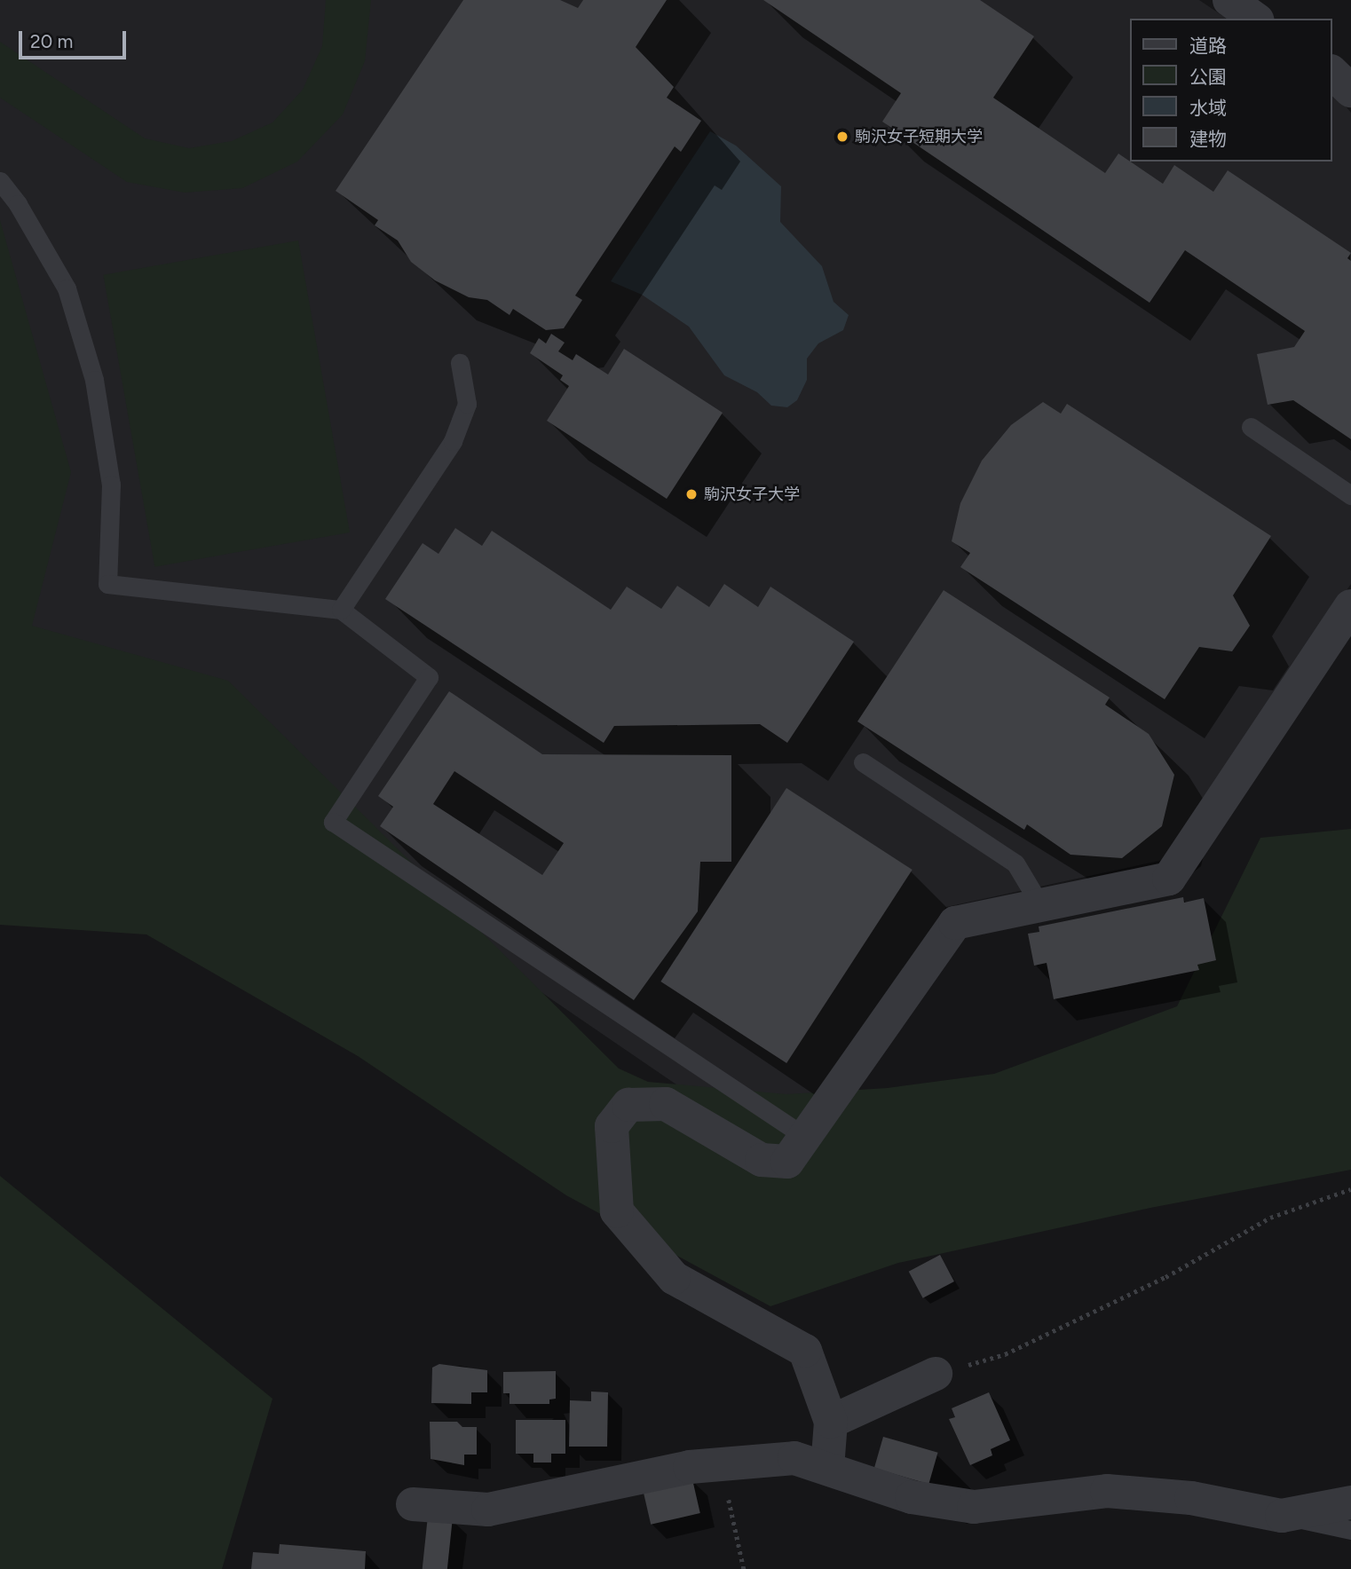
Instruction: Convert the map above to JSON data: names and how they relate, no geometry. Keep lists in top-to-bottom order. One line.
{"places":["駒沢女子短期大学","駒沢女子大学"],"legend":["道路","公園","水域","建物"],"scale_bar":"20 m"}
